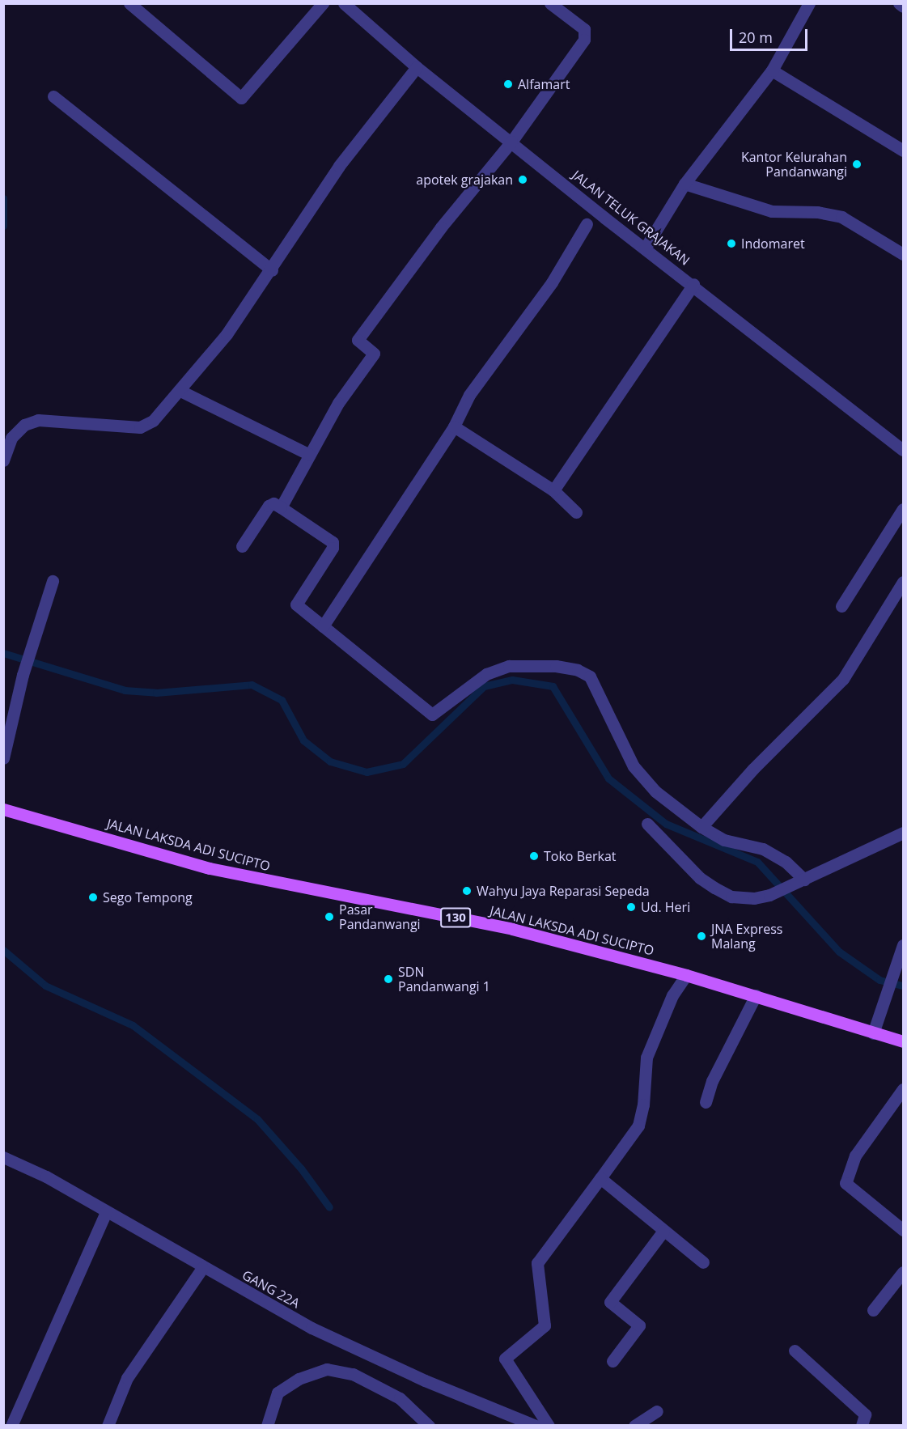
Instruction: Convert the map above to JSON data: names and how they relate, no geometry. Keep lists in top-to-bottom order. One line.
{"streets":{"main road":["JALAN LAKSDA ADI SUCIPTO","130"],"street":["JALAN TELUK GRAJAKAN","GANG 22A"]},"places":["Alfamart","Kantor Kelurahan Pandanwangi","apotek grajakan","Indomaret","Toko Berkat","Wahyu Jaya Reparasi Sepeda","Sego Tempong","Ud. Heri","Pasar Pandanwangi","JNA Express Malang","SDN Pandanwangi 1"],"scale_bar":"20 m"}
